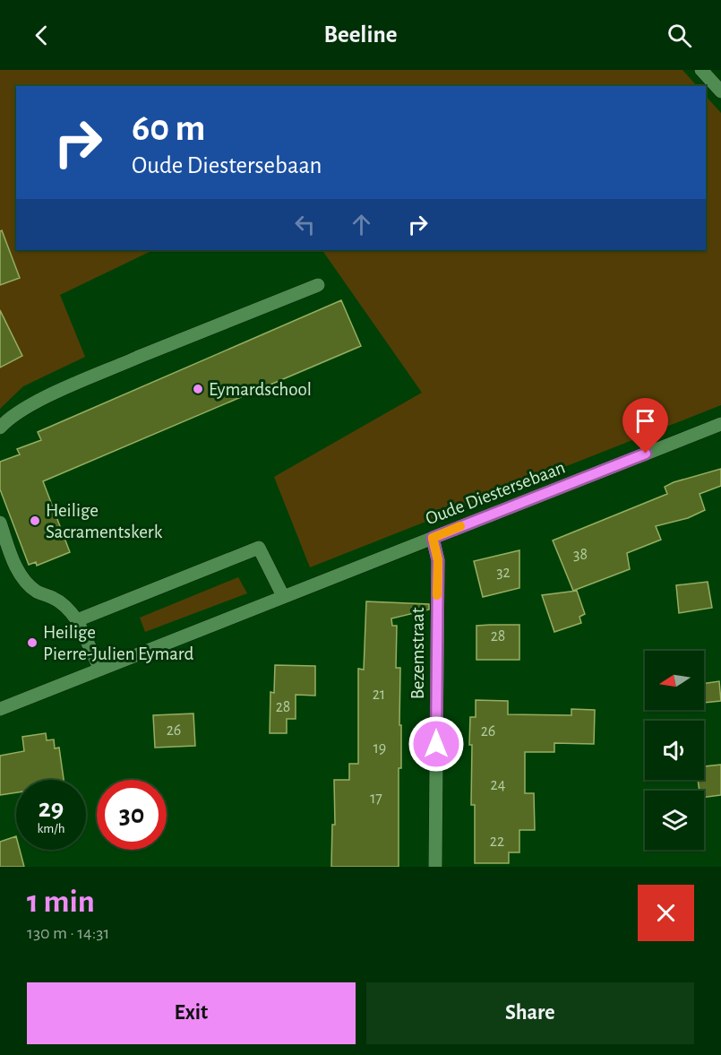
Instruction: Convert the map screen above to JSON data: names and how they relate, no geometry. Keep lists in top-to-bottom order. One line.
{"streets":{"street":["Oude Diestersebaan","Bezemstraat"]},"crossings":[["Oude Diestersebaan","Bezemstraat"]],"places":["Eymardschool","Heilige Sacramentskerk","Heilige Pierre-Julien Eymard"],"house_numbers":["38","32","28","21","28","26","26","19","24","17","22"],"north":"left","page":{"header":"Beeline","turn":["60 m","Oude Diestersebaan"],"speed":"29 km/h","limit":"30","heading":["1 min","130 m · 14:31"],"buttons":["Exit","Share"]}}
